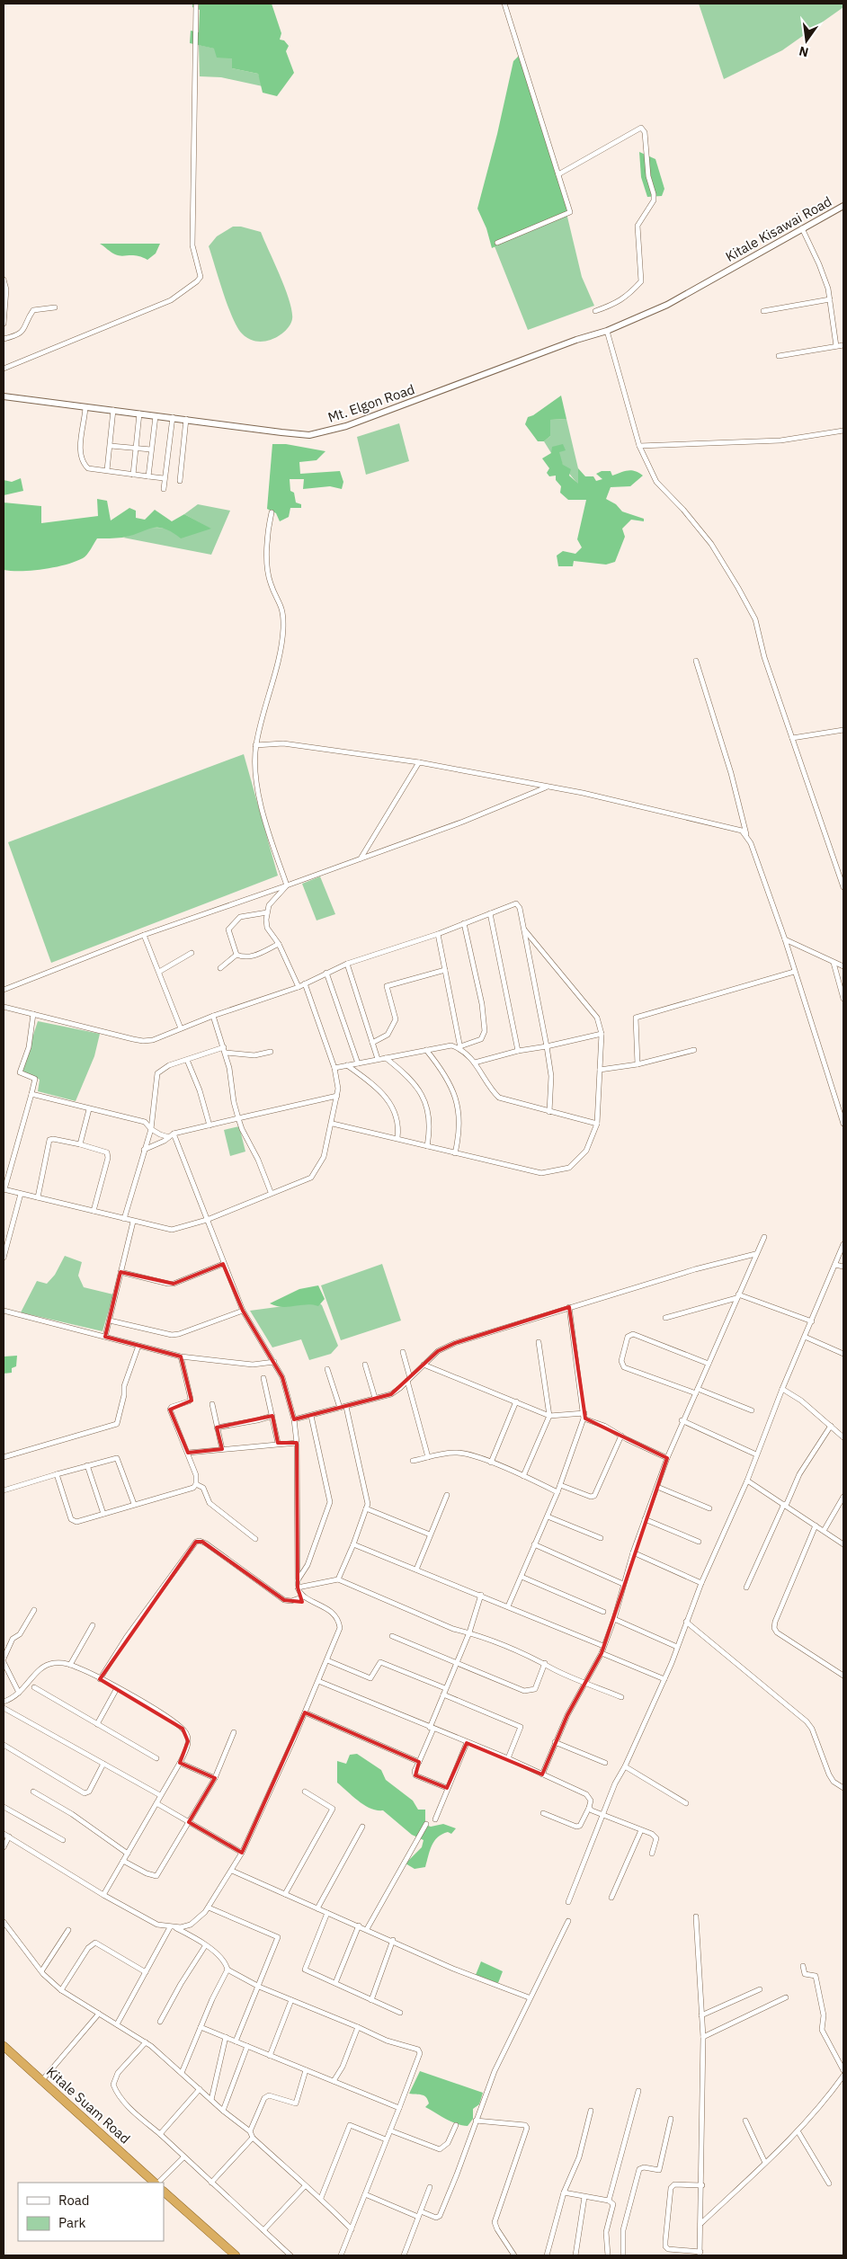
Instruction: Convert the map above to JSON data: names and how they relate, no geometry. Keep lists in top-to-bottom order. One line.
{"streets":{"highway":["Kitale Suam Road"],"street":["Kitale Kisawai Road","Mt. Elgon Road"]},"crossings":[["Kitale Kisawai Road","Mt. Elgon Road"]],"legend":["Road","Park"],"north":"bottom"}
